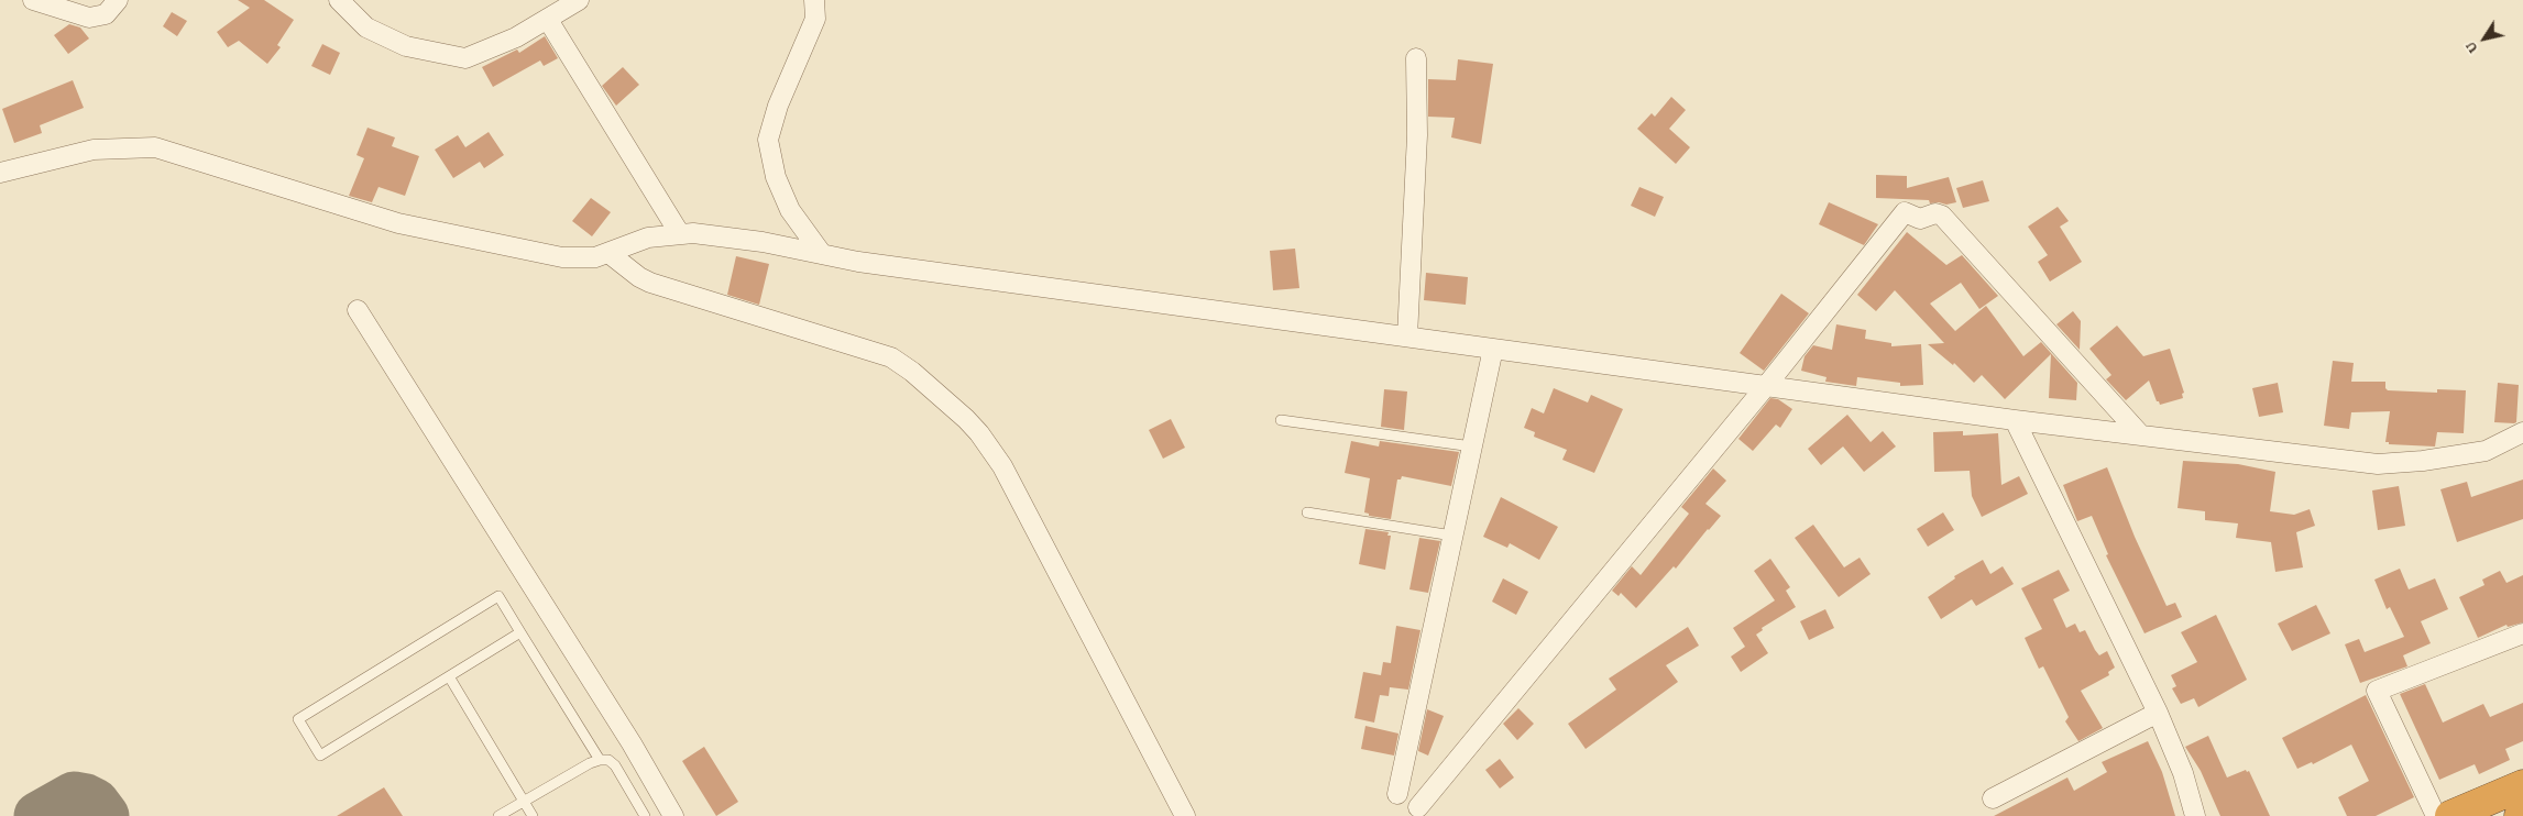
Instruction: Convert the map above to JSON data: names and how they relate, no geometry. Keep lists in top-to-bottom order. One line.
{"north":"bottom left"}
